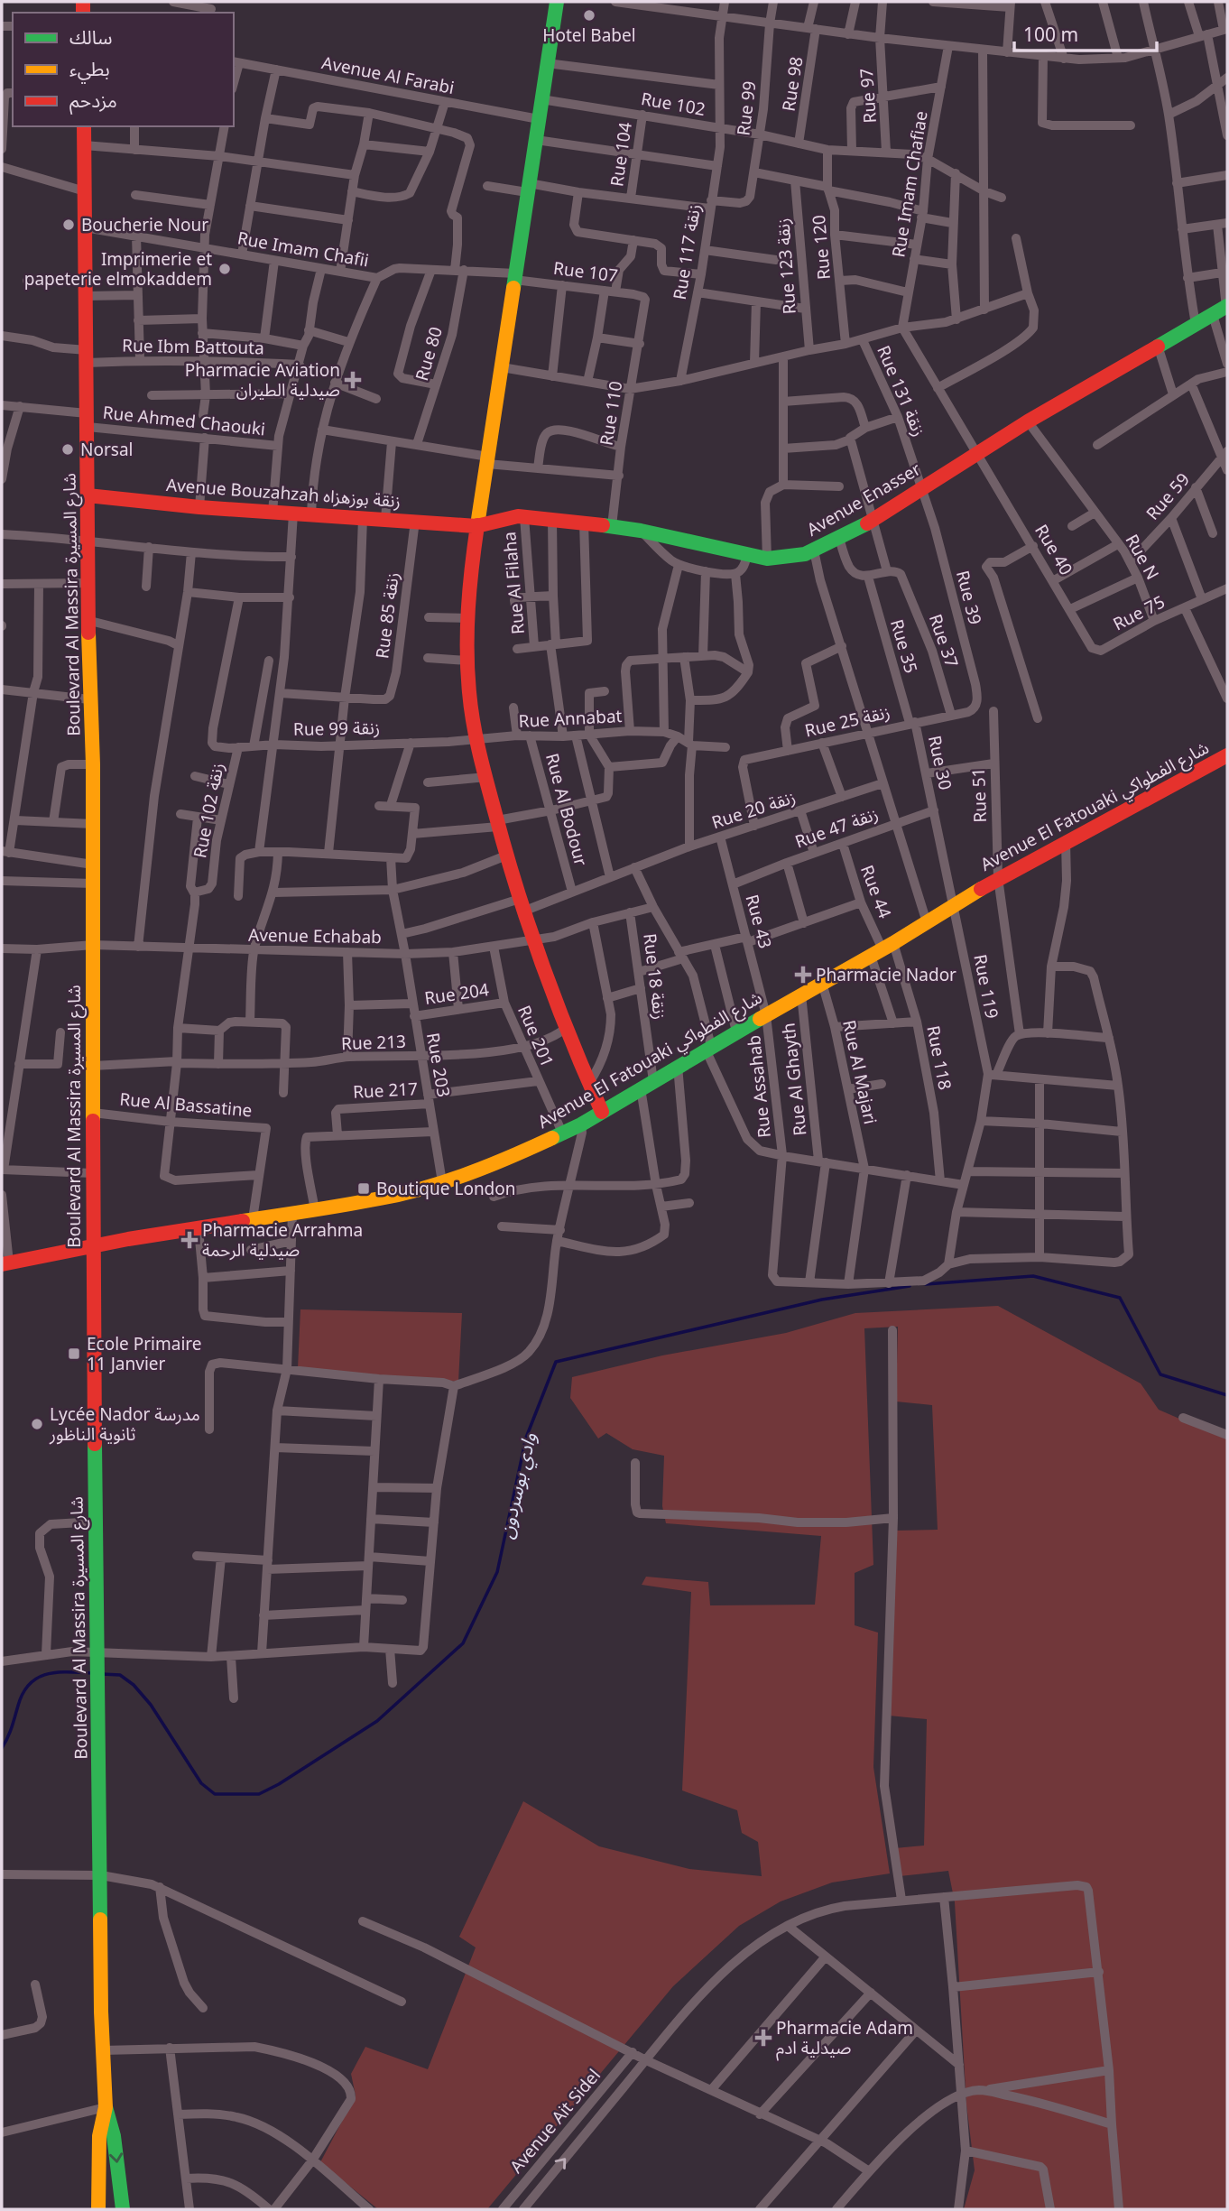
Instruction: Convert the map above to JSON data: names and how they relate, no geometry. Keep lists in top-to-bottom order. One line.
{"streets":{"main road":["Avenue Bouzahzah زنقة بوزهزاه","Avenue Enasser","Boulevard Al Massira شارع المسيرة","Avenue El Fatouaki شارع الفطواكي"],"street":["Avenue Al Farabi","Rue 98","Rue 97","Rue 102","Rue 99","Rue 104","Rue Imam Chafiae","Rue 120","Rue Imam Chafii","Rue 117 زنقة","Rue 123 زنقة","Rue 107","Rue Ibm Battouta","Rue 80","Rue 131 زنقة","Rue 110","Rue Ahmed Chaouki","Rue 59","Rue 40","Rue N","Rue Al Filaha","Rue 39","Rue 75","Rue 85 زنقة","Rue 37","Rue 35","Rue Annabat","Rue 25 زنقة","Rue 99 زنقة","Rue 30","Rue 51","Rue Al Bodour","Rue 20 زنقة","Rue 102 زنقة","Rue 47 زنقة","Rue 44","Rue 43","Avenue Echabab","Rue 18 زنقة","Rue 119","Rue 204","Rue 201","Rue 213","Rue 118","Rue 203","Rue Al Majari","Rue Al Ghayth","Rue Assahab","Rue 217","Rue Al Bassatine","Avenue Ait Sidel"]},"crossings":[["Rue 98","Rue 102"],["Rue 97","Rue 102"],["Rue 102","Rue 99"],["Rue 102","Rue 104"],["Rue 102","Rue Imam Chafiae"],["Rue 102","Rue 120"],["Rue 102","Rue 117 زنقة"],["Rue 99","Rue 117 زنقة"],["Rue Imam Chafiae","Rue 40"],["Rue Imam Chafii","Rue 107"],["Rue Imam Chafii","Rue 80"],["Rue Imam Chafii","Boulevard Al Massira شارع المسيرة"],["Rue 107","Rue 110"],["Rue Ibm Battouta","Boulevard Al Massira شارع المسيرة"],["Rue 131 زنقة","Avenue Enasser"],["Rue 131 زنقة","Rue 39"],["Rue 110","Avenue Enasser"],["Rue Ahmed Chaouki","Boulevard Al Massira شارع المسيرة"],["Avenue Bouzahzah زنقة بوزهزاه","Avenue Enasser"],["Avenue Bouzahzah زنقة بوزهزاه","Boulevard Al Massira شارع المسيرة"],["Avenue Bouzahzah زنقة بوزهزاه","Rue 85 زنقة"],["Rue 59","Rue N"],["Avenue Enasser","Rue 40"],["Avenue Enasser","Rue N"],["Avenue Enasser","Rue Al Filaha"],["Avenue Enasser","Rue 39"],["Rue 40","Rue 75"],["Rue N","Rue 75"],["Rue 39","Rue 25 زنقة"],["Boulevard Al Massira شارع المسيرة","Avenue El Fatouaki شارع الفطواكي"],["Boulevard Al Massira شارع المسيرة","Avenue Echabab"],["Boulevard Al Massira شارع المسيرة","Rue 213"],["Boulevard Al Massira شارع المسيرة","Rue Al Bassatine"],["Rue 37","Rue 25 زنقة"],["Rue 35","Rue 25 زنقة"],["Rue 35","Rue 30"],["Rue Annabat","Rue 99 زنقة"],["Rue Annabat","Rue Al Bodour"],["Rue 25 زنقة","Rue 30"],["Rue 25 زنقة","Rue 20 زنقة"],["Rue 99 زنقة","Rue 102 زنقة"],["Rue 30","Avenue El Fatouaki شارع الفطواكي"],["Rue 30","Rue 47 زنقة"],["Rue 30","Rue 119"],["Rue 51","Avenue El Fatouaki شارع الفطواكي"],["Avenue El Fatouaki شارع الفطواكي","Rue 44"],["Avenue El Fatouaki شارع الفطواكي","Rue 43"],["Avenue El Fatouaki شارع الفطواكي","Rue 18 زنقة"],["Avenue El Fatouaki شارع الفطواكي","Rue 119"],["Avenue El Fatouaki شارع الفطواكي","Rue 201"],["Avenue El Fatouaki شارع الفطواكي","Rue 118"],["Avenue El Fatouaki شارع الفطواكي","Rue 203"],["Avenue El Fatouaki شارع الفطواكي","Rue Al Majari"],["Avenue El Fatouaki شارع الفطواكي","Rue Al Ghayth"],["Avenue El Fatouaki شارع الفطواكي","Rue Assahab"],["Rue Al Bodour","Rue 20 زنقة"],["Rue 20 زنقة","Rue 43"],["Rue 20 زنقة","Rue 203"],["Rue 47 زنقة","Rue 44"],["Rue 47 زنقة","Rue 43"],["Rue 44","Rue 118"],["Rue 43","Rue Assahab"],["Avenue Echabab","Rue 18 زنقة"],["Avenue Echabab","Rue 201"],["Avenue Echabab","Rue 203"],["Rue 204","Rue 201"],["Rue 204","Rue 203"],["Rue 201","Rue 213"],["Rue 201","Rue 217"],["Rue 213","Rue 203"],["Rue 203","Rue 217"],["Rue Al Ghayth","Rue Assahab"]],"water":["وادي بوسردون"],"places":{"other":["Hotel Babel","Boucherie Nour","Imprimerie et papeterie elmokaddem","Norsal","Lycée Nador مدرسة ثانوية الناظور"],"health":["Pharmacie Aviation صيدلية الطيران","Pharmacie Nador","Pharmacie Arrahma صيدلية الرحمة","Pharmacie Adam صيدلية ادم"],"transit":["Boutique London","Ecole Primaire 11 Janvier"]},"legend":["سالك","بطيء","مزدحم"],"scale_bar":"100 m"}
